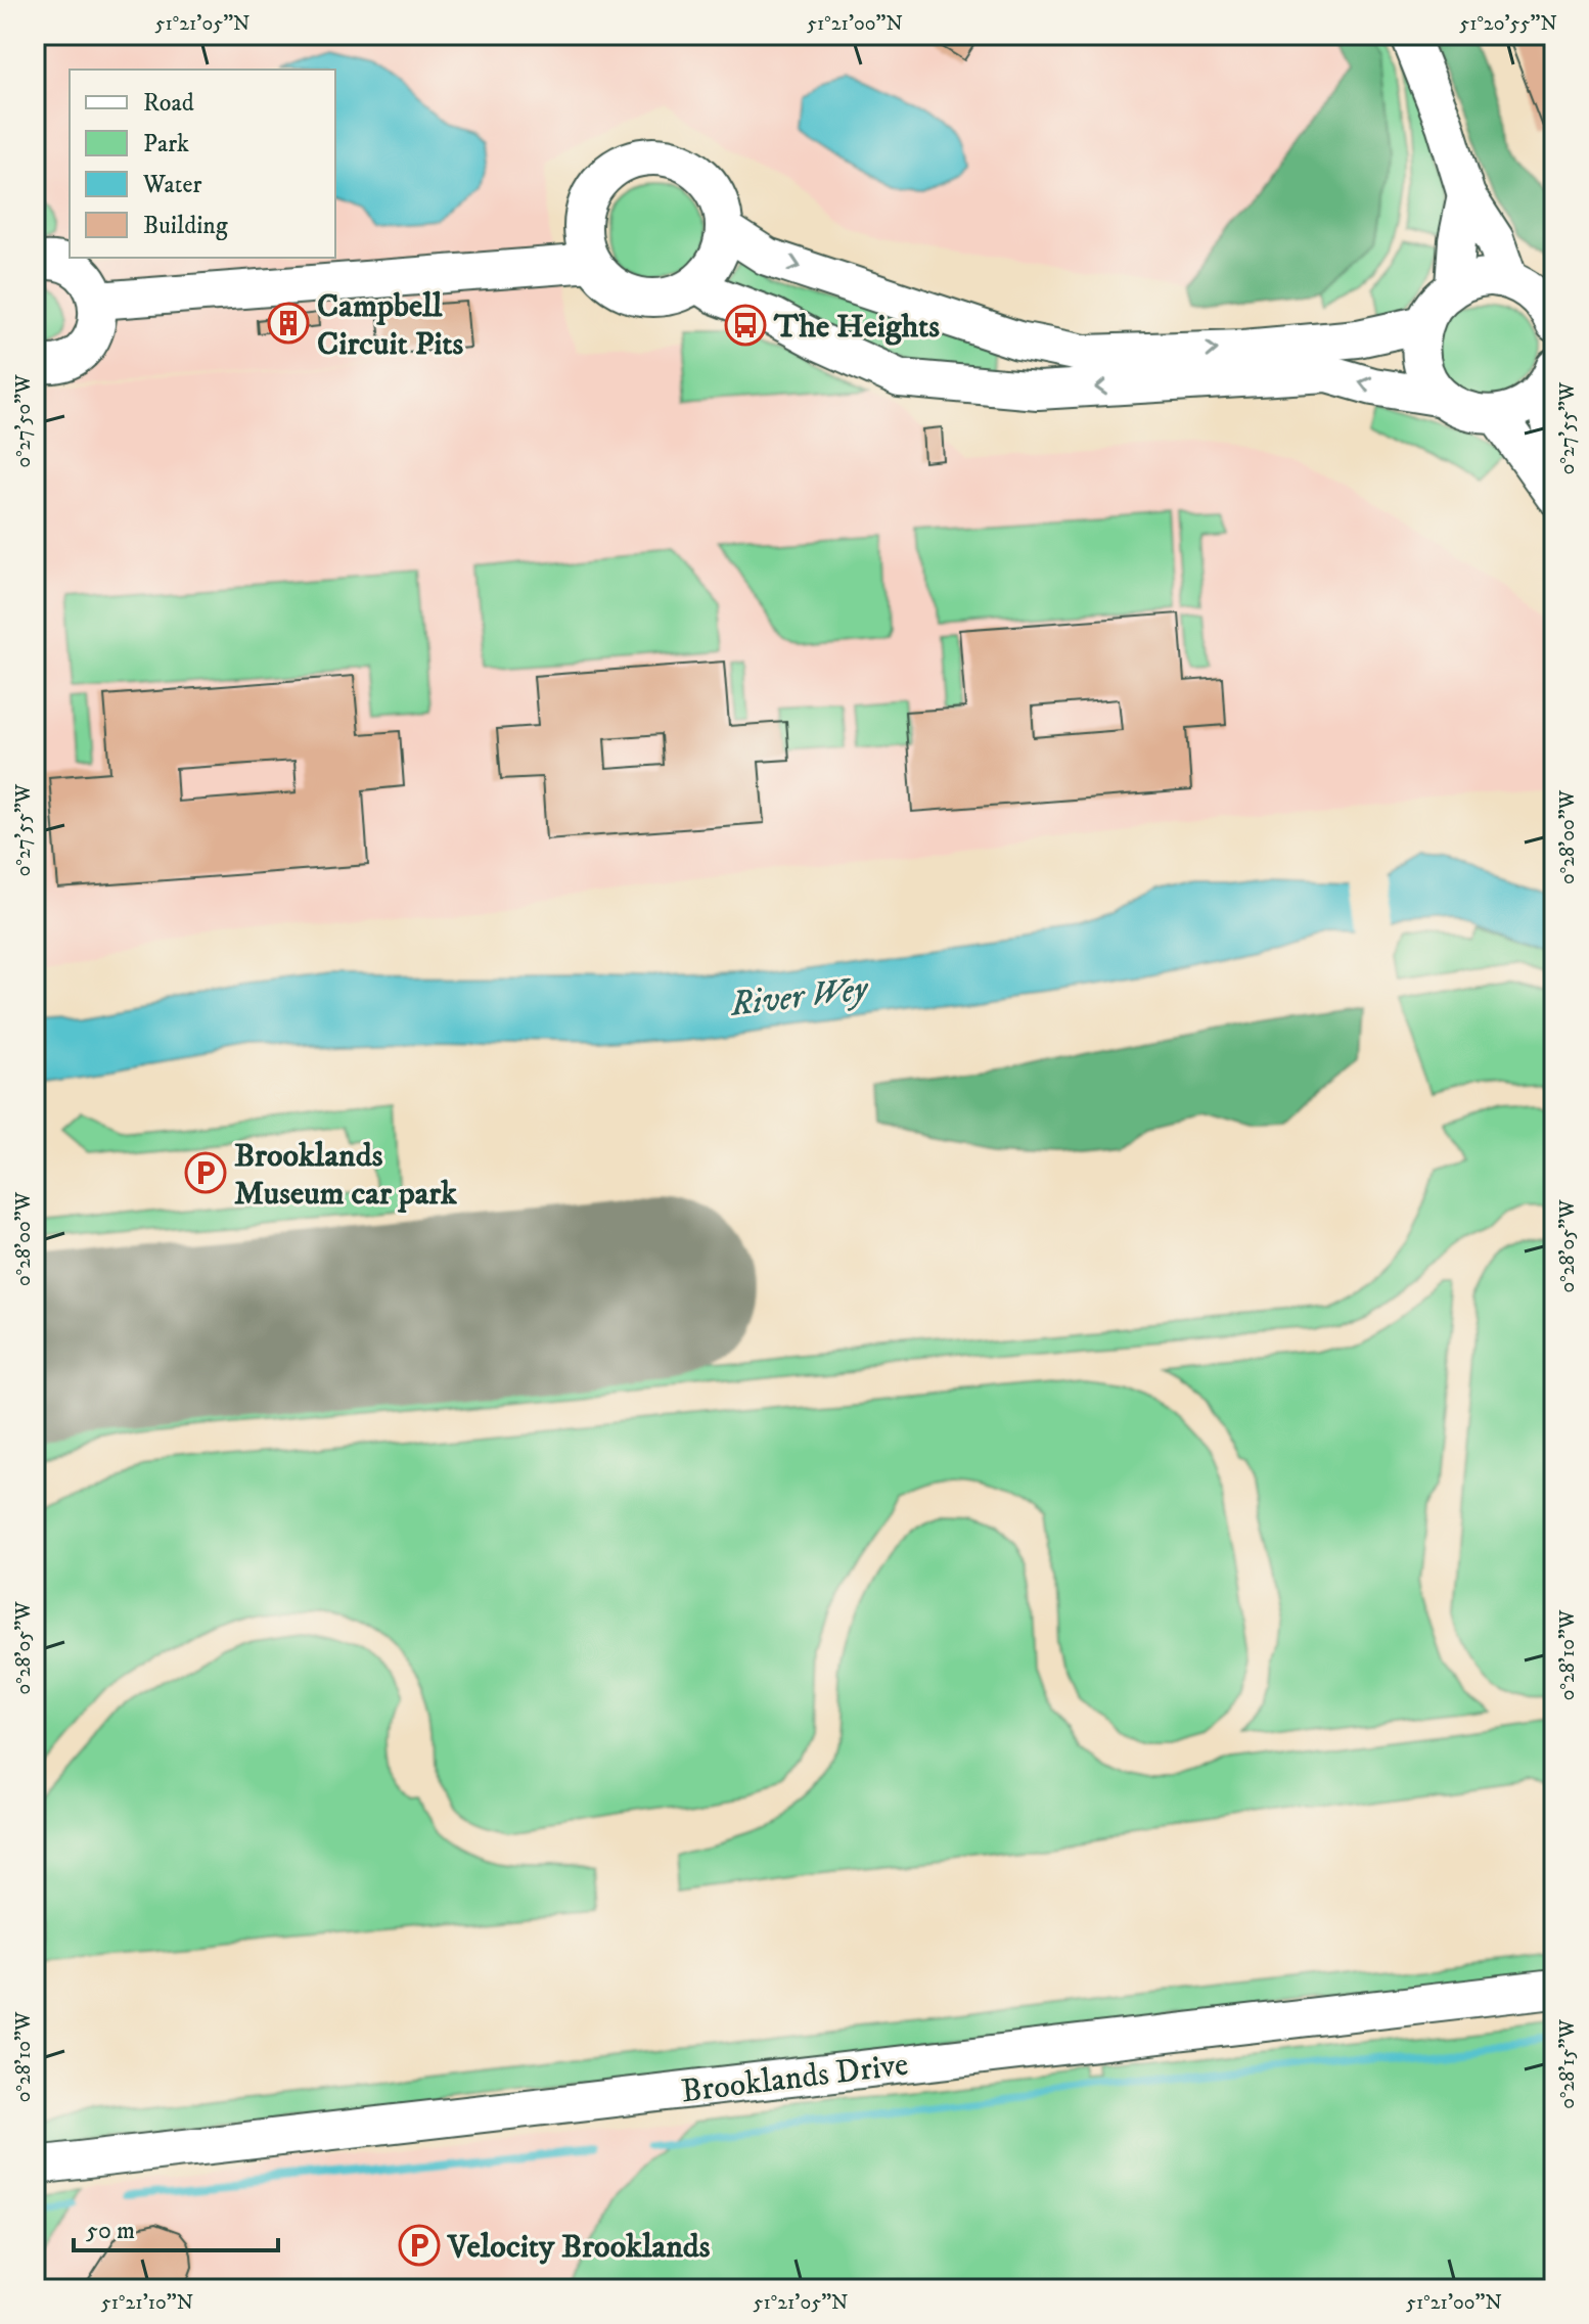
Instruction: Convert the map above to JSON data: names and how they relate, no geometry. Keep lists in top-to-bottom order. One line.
{"streets":{"street":["Brooklands Drive"]},"water":["River Wey"],"places":{"building":["Campbell Circuit Pits"],"bus stop":["The Heights"],"parking":["Brooklands Museum car park","Velocity Brooklands"]},"legend":["Road","Park","Water","Building"],"scale_bar":"50 m","coordinates":["51°21'05\"N","51°21'00\"N","51°20'55\"N","0°27'50\"W","0°27'55\"W","0°28'00\"W","0°28'05\"W","0°28'10\"W","0°28'15\"W","51°21'10\"N"]}
